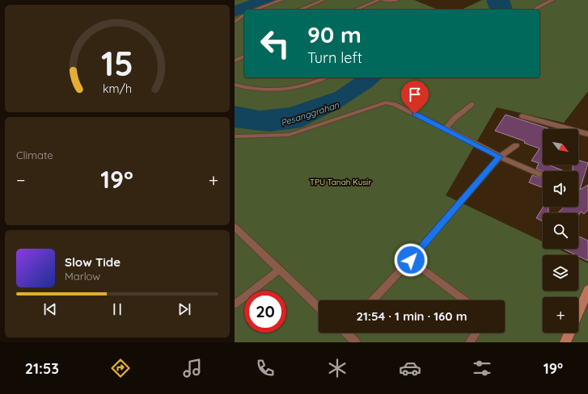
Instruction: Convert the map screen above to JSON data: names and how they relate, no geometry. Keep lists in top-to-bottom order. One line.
{"water":["Pesanggrahan"],"parks":["TPU Tanah Kusir"],"north":"bottom right","page":{"turn":["90 m","Turn left"],"tile":"Climate","map_buttons":"+","heat":["−","19°","+"],"song":["Slow Tide","Marlow"],"limit":"20","trip":"21:54 · 1 min · 160 m","tabs":["21:53","19°"],"gauge":["15","km/h"]}}
